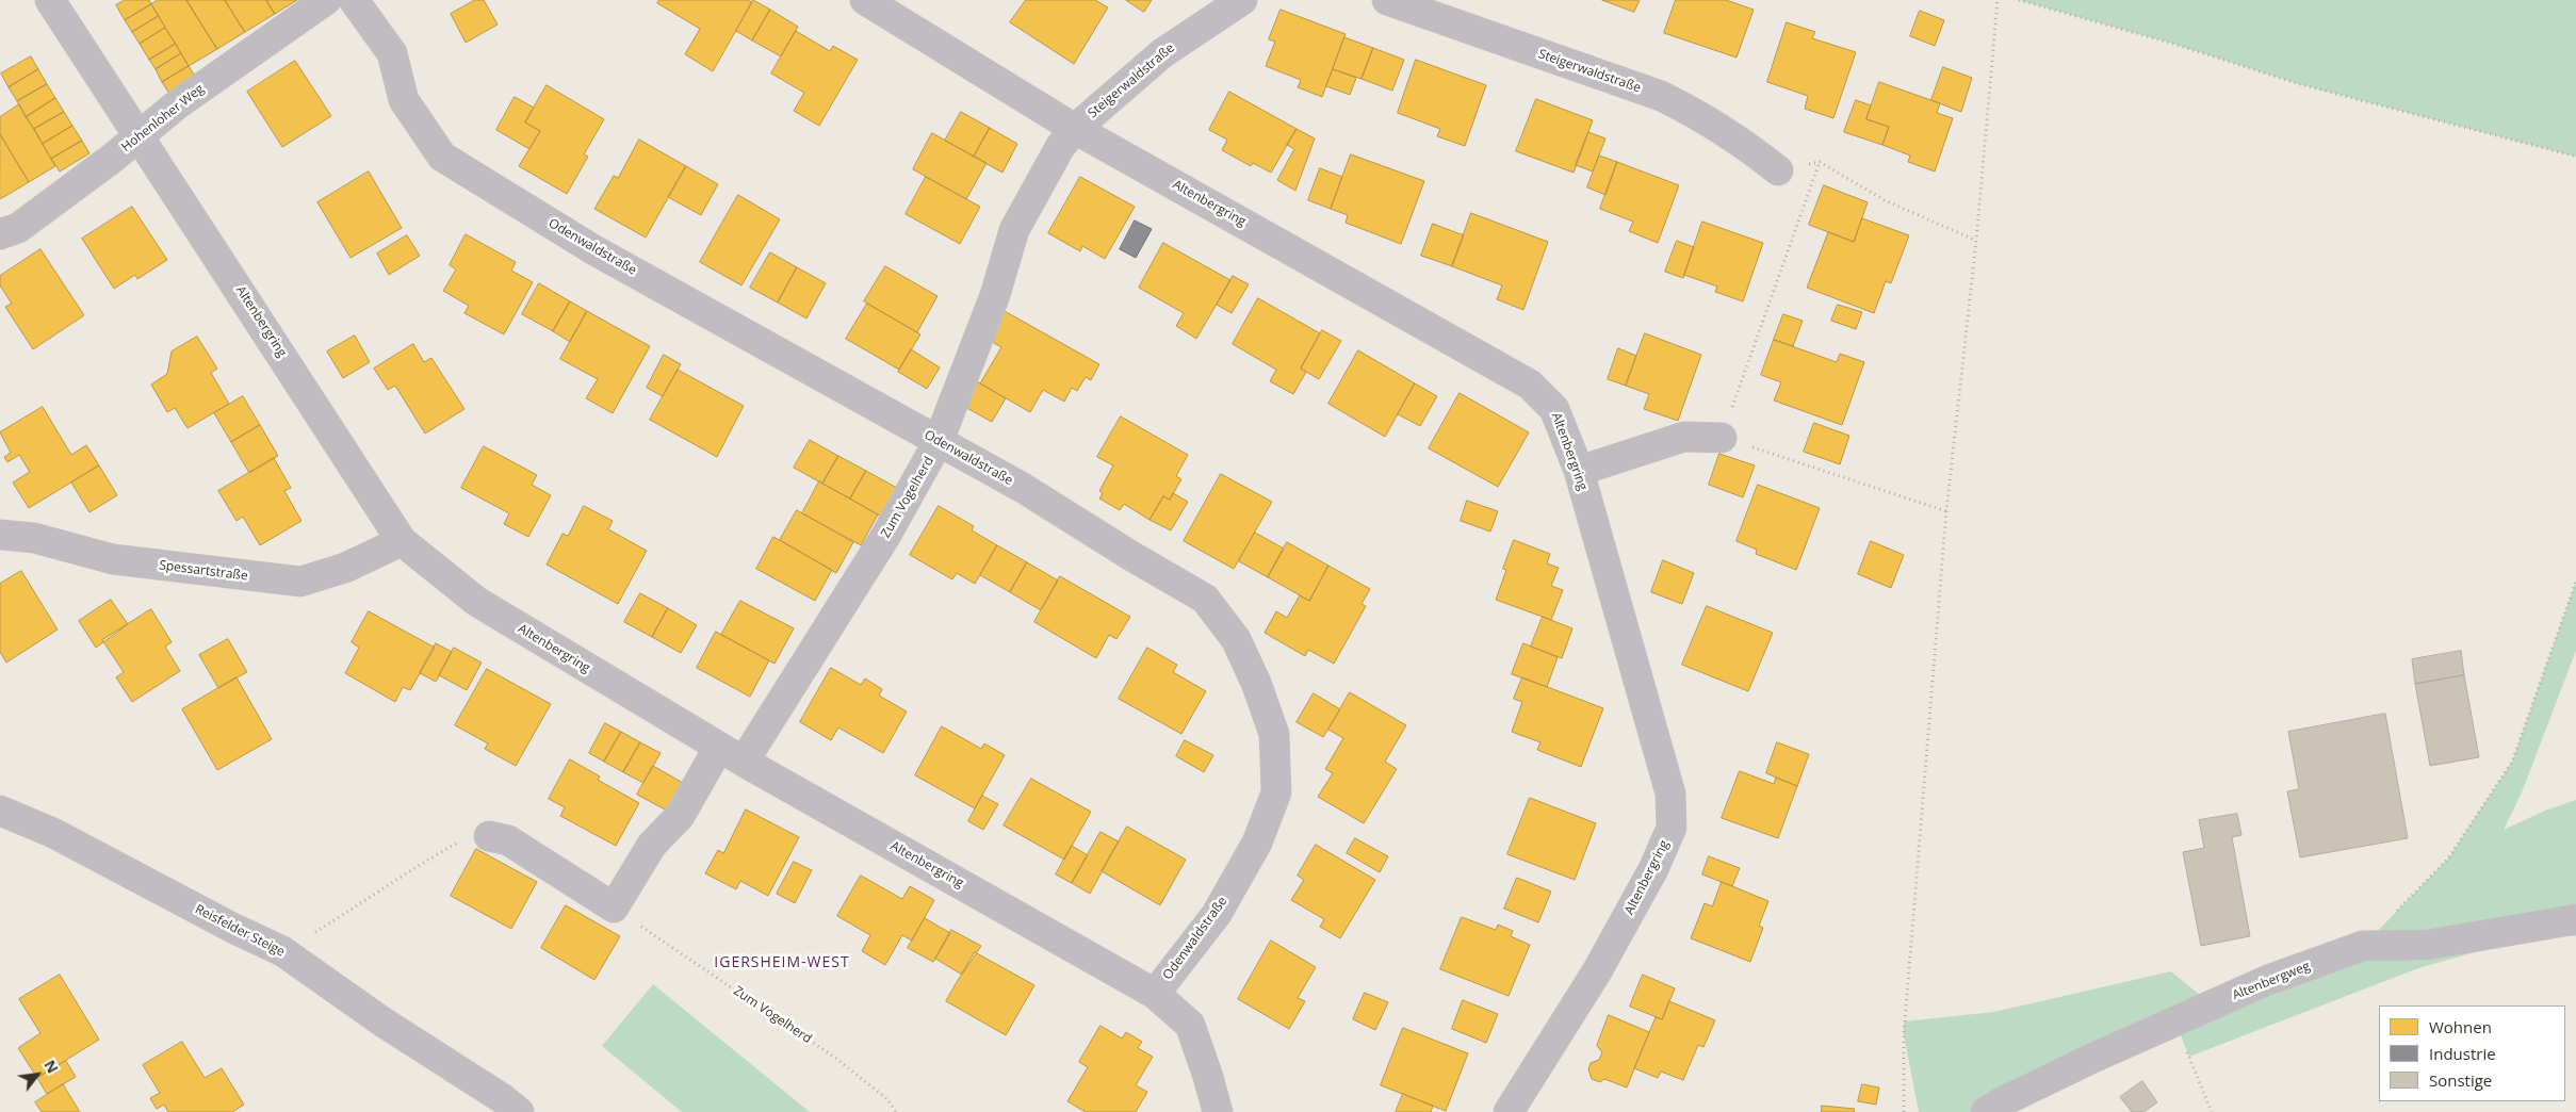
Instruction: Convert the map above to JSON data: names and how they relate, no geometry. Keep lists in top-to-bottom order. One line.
{"streets":{"street":["Steigerwaldstraße","Hohenloher Weg","Altenbergring","Odenwaldstraße","Zum Vogelherd","Spessartstraße","Reisfelder Steige","Altenbergweg"]},"crossings":[["Steigerwaldstraße","Altenbergring"],["Steigerwaldstraße","Zum Vogelherd"],["Hohenloher Weg","Altenbergring"],["Altenbergring","Odenwaldstraße"],["Altenbergring","Zum Vogelherd"],["Altenbergring","Spessartstraße"],["Odenwaldstraße","Zum Vogelherd"]],"districts":["IGERSHEIM-WEST"],"legend":["Wohnen","Industrie","Sonstige"],"north":"top right"}
